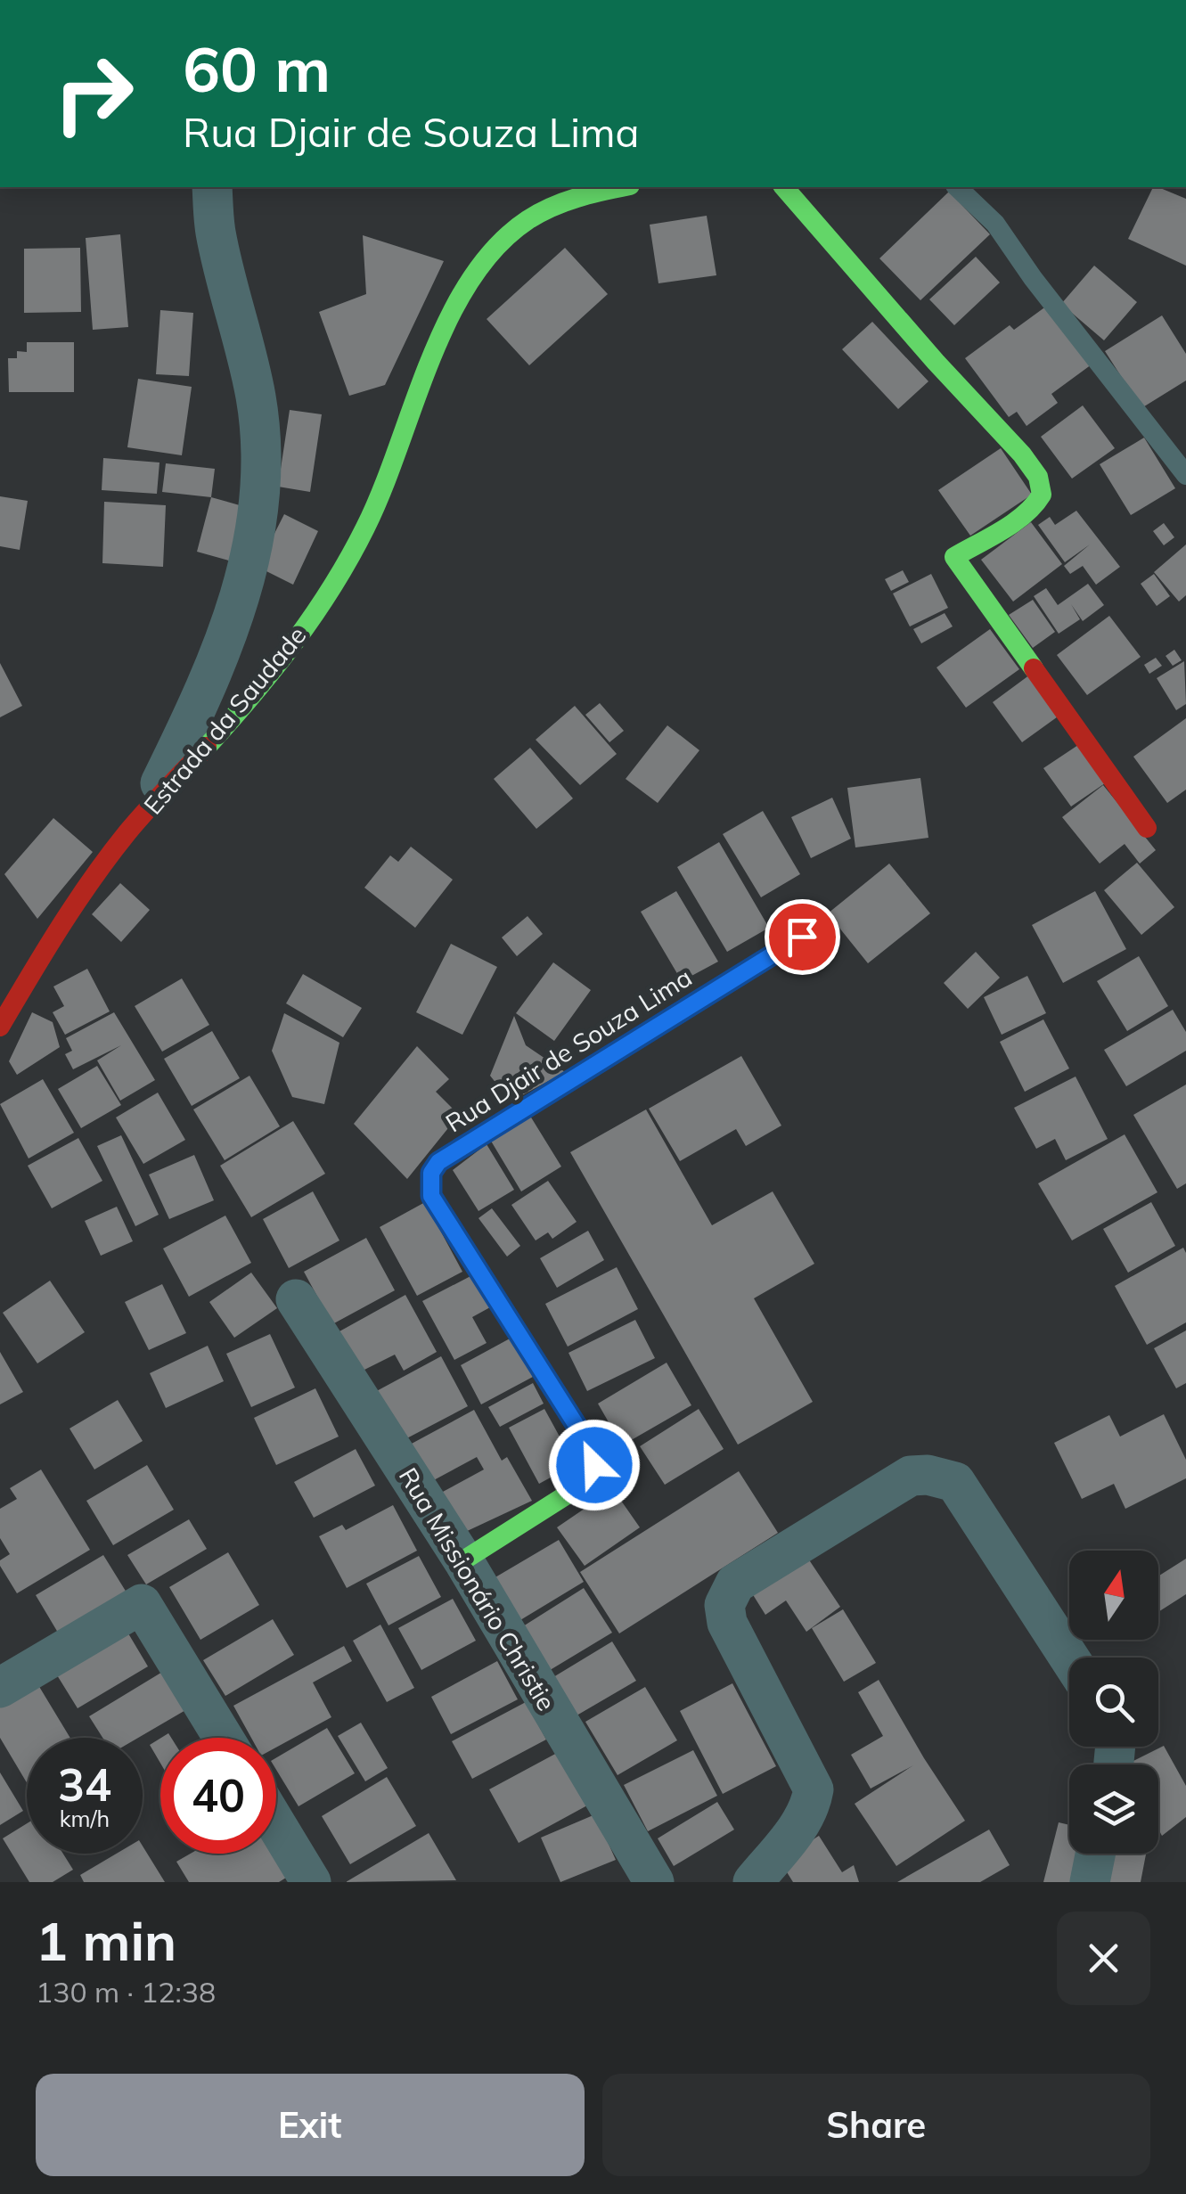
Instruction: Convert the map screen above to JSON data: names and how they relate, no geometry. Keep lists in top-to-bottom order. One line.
{"streets":{"street":["Estrada da Saudade","Rua Djair de Souza Lima","Rua Missionário Christie"]},"crossings":[["Rua Djair de Souza Lima","Rua Missionário Christie"]],"north":"top","page":{"turn":["60 m","Rua Djair de Souza Lima"],"speed":"34 km/h","limit":"40","heading":["1 min","130 m · 12:38"],"buttons":["Exit","Share"]}}
